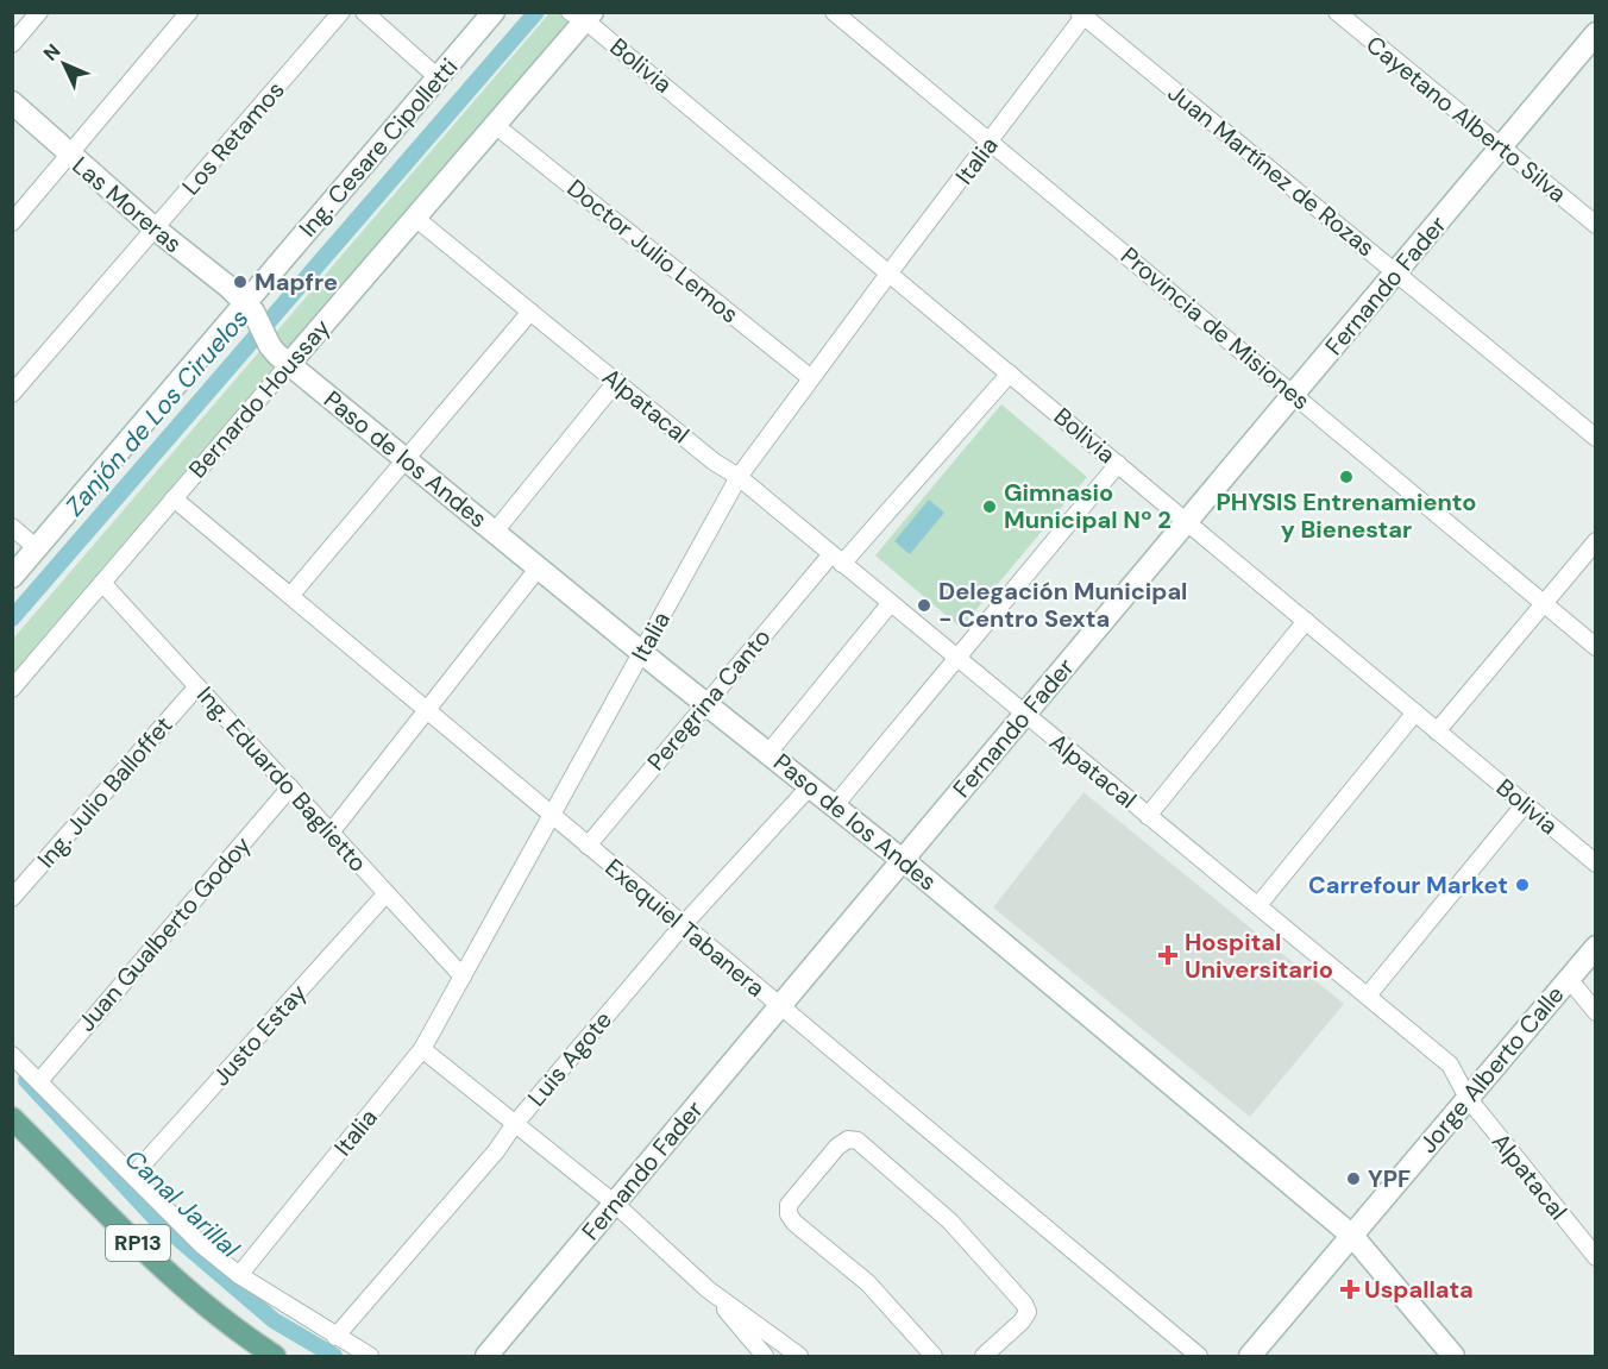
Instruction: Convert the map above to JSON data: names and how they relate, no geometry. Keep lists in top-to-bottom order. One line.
{"streets":{"main road":["RP13"],"street":["Bolivia","Cayetano Alberto Silva","Los Retamos","Ing. Cesare Cipolletti","Italia","Juan Martínez de Rozas","Las Moreras","Doctor Julio Lemos","Fernando Fader","Provincia de Misiones","Bernardo Houssay","Alpatacal","Paso de los Andes","Peregrina Canto","Ing. Eduardo Baglietto","Ing. Julio Balloffet","Exequiel Tabanera","Juan Gualberto Godoy","Justo Estay","Luis Agote","Jorge Alberto Calle"]},"crossings":[["Bolivia","Italia"],["Bolivia","Fernando Fader"],["Bolivia","Bernardo Houssay"],["Bolivia","Peregrina Canto"],["Cayetano Alberto Silva","Fernando Fader"],["Los Retamos","Las Moreras"],["Ing. Cesare Cipolletti","Las Moreras"],["Ing. Cesare Cipolletti","Paso de los Andes"],["Italia","Juan Martínez de Rozas"],["Italia","Doctor Julio Lemos"],["Italia","Provincia de Misiones"],["Italia","Alpatacal"],["Italia","Paso de los Andes"],["Italia","Ing. Eduardo Baglietto"],["Italia","Exequiel Tabanera"],["Juan Martínez de Rozas","Fernando Fader"],["Las Moreras","Paso de los Andes"],["Doctor Julio Lemos","Bernardo Houssay"],["Fernando Fader","Provincia de Misiones"],["Fernando Fader","Alpatacal"],["Fernando Fader","Paso de los Andes"],["Fernando Fader","Exequiel Tabanera"],["Bernardo Houssay","Alpatacal"],["Bernardo Houssay","Paso de los Andes"],["Bernardo Houssay","Ing. Eduardo Baglietto"],["Bernardo Houssay","Exequiel Tabanera"],["Alpatacal","Peregrina Canto"],["Alpatacal","Jorge Alberto Calle"],["Paso de los Andes","Peregrina Canto"],["Paso de los Andes","Luis Agote"],["Paso de los Andes","Jorge Alberto Calle"],["Peregrina Canto","Exequiel Tabanera"],["Ing. Eduardo Baglietto","Ing. Julio Balloffet"],["Ing. Eduardo Baglietto","Juan Gualberto Godoy"],["Ing. Eduardo Baglietto","Justo Estay"],["Exequiel Tabanera","Luis Agote"]],"water":["Zanjón de Los Ciruelos","Canal Jarillal"],"places":{"other":["Mapfre","PHYSIS Entrenamiento y Bienestar","Gimnasio Municipal Nº 2","Delegación Municipal - Centro Sexta","Carrefour Market","YPF"],"health":["Hospital Universitario","Uspallata"]},"north":"top left"}
